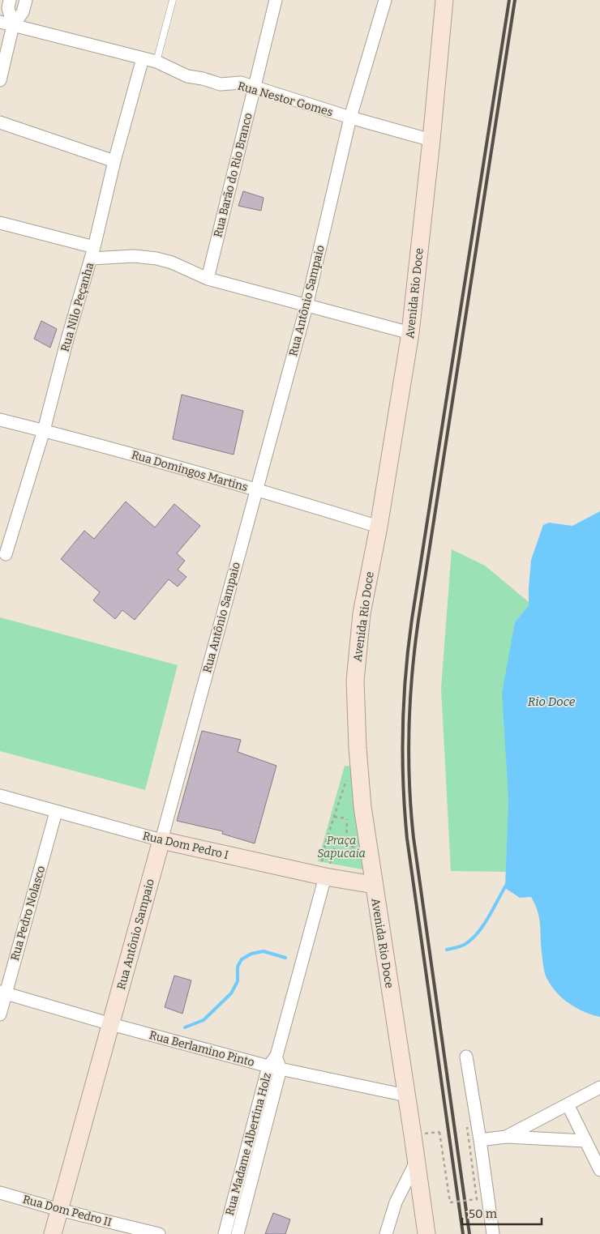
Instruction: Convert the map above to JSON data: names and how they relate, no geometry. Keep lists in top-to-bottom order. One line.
{"streets":{"street":["Rua Nestor Gomes","Rua Barão do Rio Branco","Avenida Rio Doce","Rua Antônio Sampaio","Rua Nilo Peçanha","Rua Domingos Martins","Rua Dom Pedro I","Rua Pedro Nolasco","Rua Berlamino Pinto","Rua Madame Albertina Holz","Rua Dom Pedro II"]},"crossings":[["Rua Nestor Gomes","Rua Barão do Rio Branco"],["Rua Nestor Gomes","Avenida Rio Doce"],["Rua Nestor Gomes","Rua Antônio Sampaio"],["Rua Nestor Gomes","Rua Nilo Peçanha"],["Avenida Rio Doce","Rua Domingos Martins"],["Avenida Rio Doce","Rua Dom Pedro I"],["Avenida Rio Doce","Rua Berlamino Pinto"],["Rua Antônio Sampaio","Rua Domingos Martins"],["Rua Antônio Sampaio","Rua Dom Pedro I"],["Rua Antônio Sampaio","Rua Berlamino Pinto"],["Rua Antônio Sampaio","Rua Dom Pedro II"],["Rua Nilo Peçanha","Rua Domingos Martins"],["Rua Dom Pedro I","Rua Pedro Nolasco"],["Rua Dom Pedro I","Rua Madame Albertina Holz"],["Rua Pedro Nolasco","Rua Berlamino Pinto"],["Rua Berlamino Pinto","Rua Madame Albertina Holz"]],"water":["Rio Doce"],"parks":["Praça Sapucaia"],"scale_bar":"50 m"}
